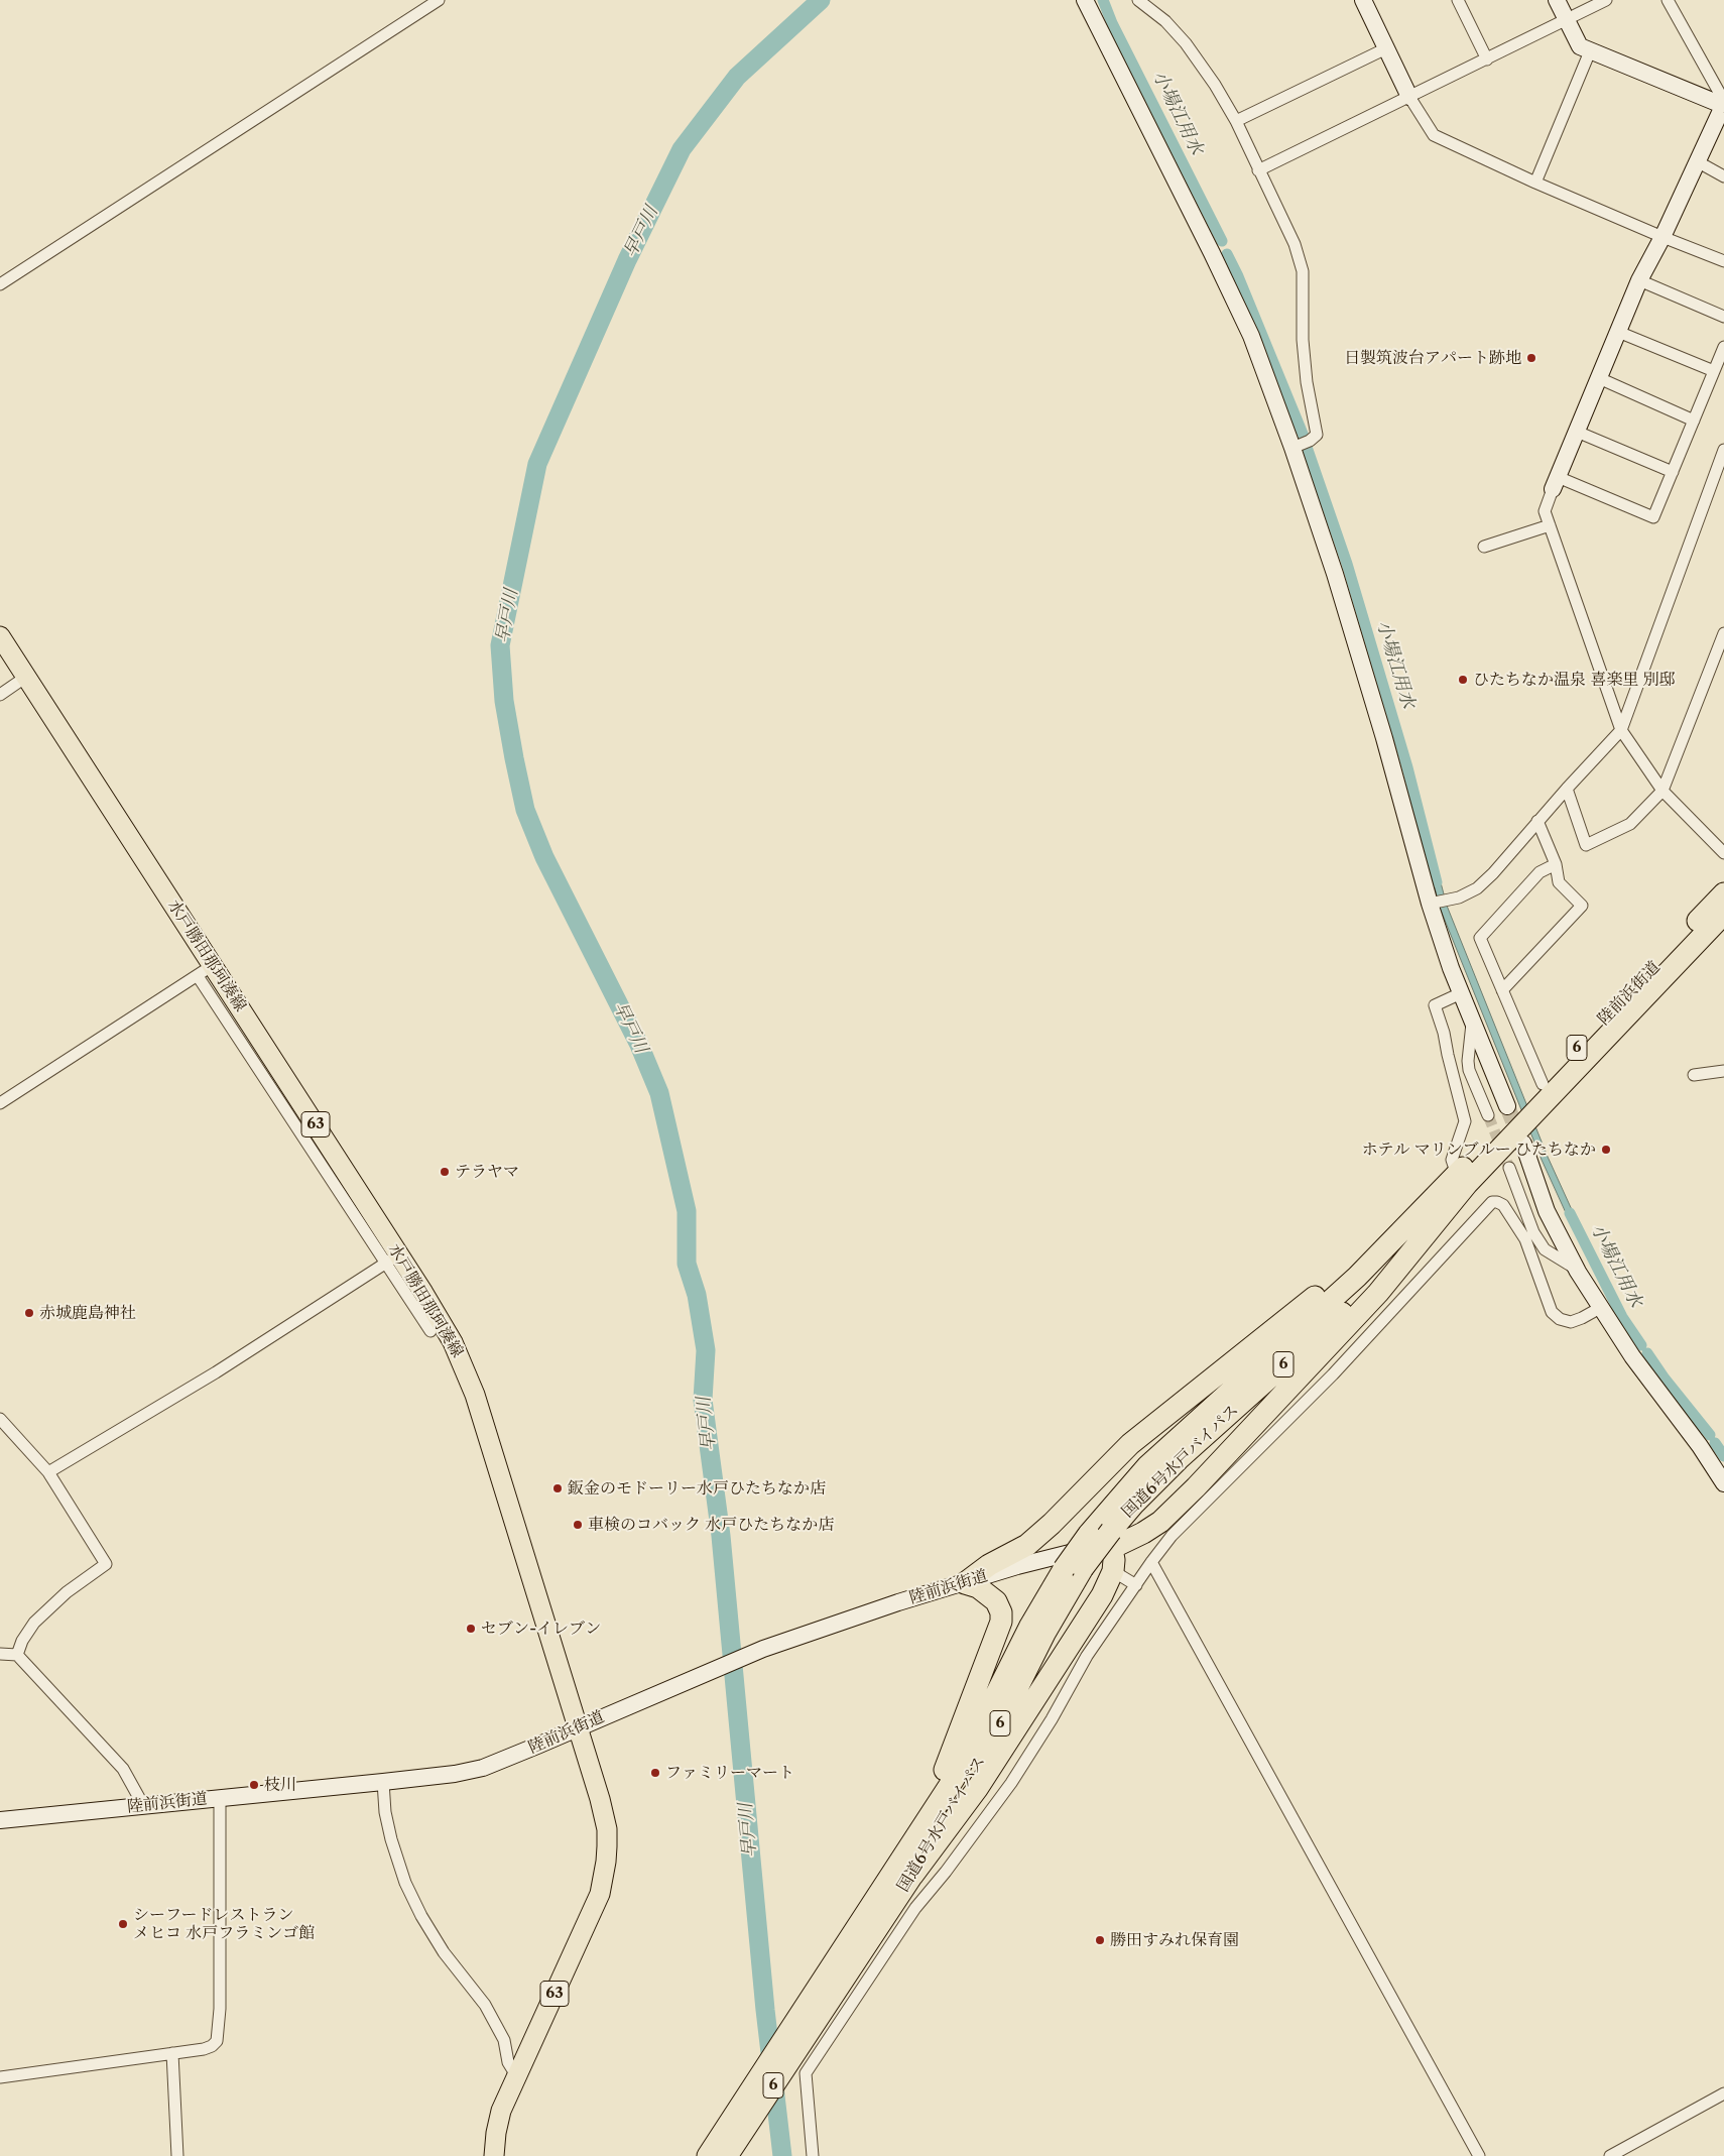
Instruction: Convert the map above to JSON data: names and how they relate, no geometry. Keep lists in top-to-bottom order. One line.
{"streets":{"highway":["陸前浜街道","6","国道6号水戸バイパス"],"main road":["水戸勝田那珂湊線","63"]},"crossings":[["水戸勝田那珂湊線","陸前浜街道"],["陸前浜街道","国道6号水戸バイパス"]],"water":["小場江用水","早戸川"],"places":["日製筑波台アパート跡地","ひたちなか温泉 喜楽里 別邸","ホテル マリンブルー ひたちなか","テラヤマ","赤城鹿島神社","鈑金のモドーリー水戸ひたちなか店","車検のコバック 水戸ひたちなか店","セブン-イレブン","ファミリーマート","枝川","シーフードレストラン メヒコ 水戸フラミンゴ館","勝田すみれ保育園"]}
